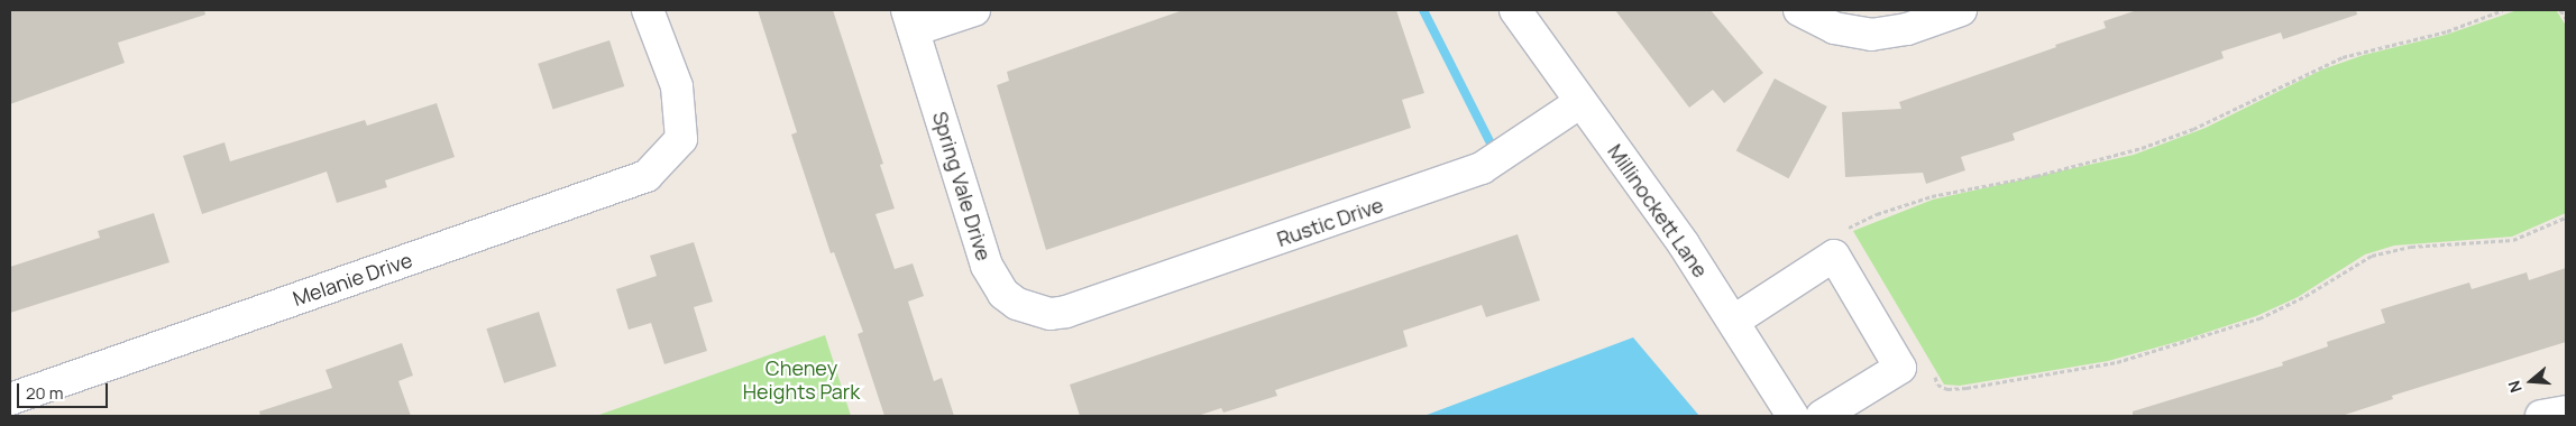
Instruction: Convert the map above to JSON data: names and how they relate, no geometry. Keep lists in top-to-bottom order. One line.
{"streets":{"street":["Spring Vale Drive","Millinockett Lane","Rustic Drive","Melanie Drive"]},"crossings":[["Spring Vale Drive","Rustic Drive"],["Millinockett Lane","Rustic Drive"]],"parks":["Cheney Heights Park"],"scale_bar":"20 m","north":"left"}
